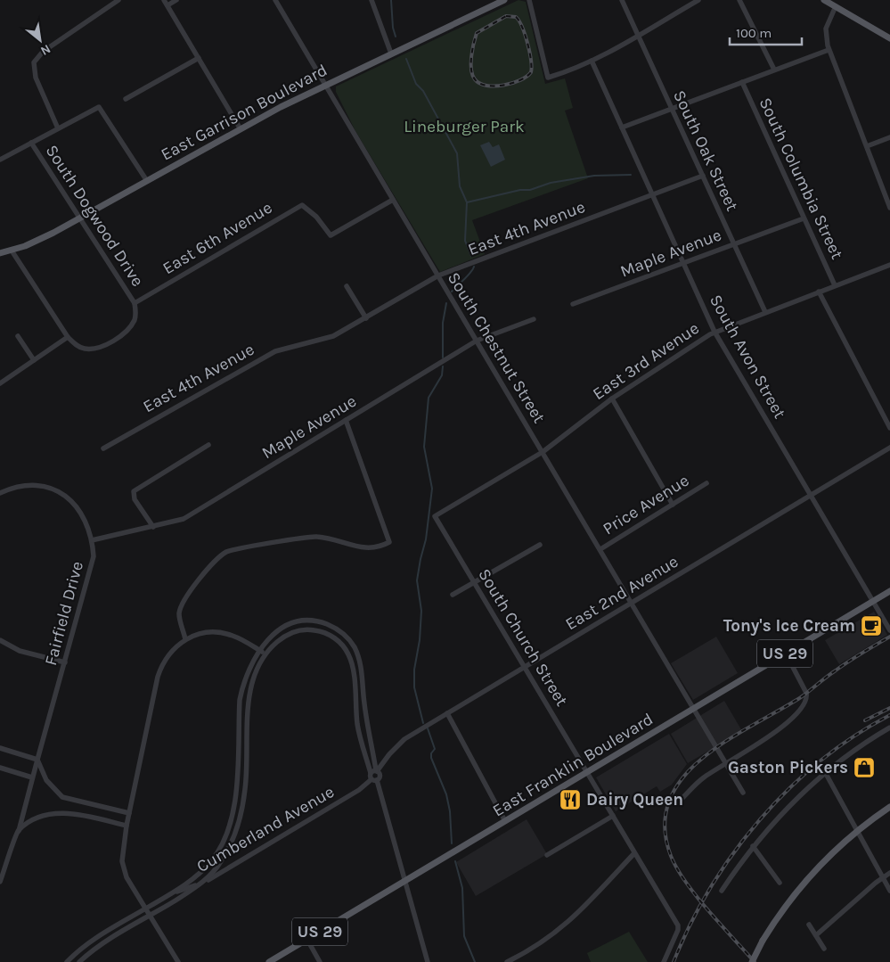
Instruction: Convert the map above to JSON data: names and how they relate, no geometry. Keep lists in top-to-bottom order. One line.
{"streets":{"main road":["East Garrison Boulevard","US 29","East Franklin Boulevard"],"street":["South Oak Street","South Columbia Street","South Dogwood Drive","East 4th Avenue","East 6th Avenue","Maple Avenue","South Chestnut Street","South Avon Street","East 3rd Avenue","Price Avenue","East 2nd Avenue","Fairfield Drive","South Church Street","Cumberland Avenue"]},"crossings":[["East Garrison Boulevard","South Dogwood Drive"],["East Garrison Boulevard","South Chestnut Street"],["South Oak Street","East 4th Avenue"],["South Oak Street","Maple Avenue"],["South Oak Street","East 3rd Avenue"],["South Columbia Street","Maple Avenue"],["South Columbia Street","East 3rd Avenue"],["South Dogwood Drive","East 6th Avenue"],["East 4th Avenue","South Chestnut Street"],["East 4th Avenue","South Avon Street"],["East 6th Avenue","South Chestnut Street"],["Maple Avenue","South Chestnut Street"],["Maple Avenue","South Avon Street"],["Maple Avenue","Fairfield Drive"],["South Chestnut Street","East 3rd Avenue"],["South Chestnut Street","Price Avenue"],["South Chestnut Street","East 2nd Avenue"],["South Chestnut Street","East Franklin Boulevard"],["South Avon Street","East 3rd Avenue"],["South Avon Street","East 2nd Avenue"],["South Avon Street","East Franklin Boulevard"],["East 3rd Avenue","South Church Street"],["East 2nd Avenue","South Church Street"],["South Church Street","East Franklin Boulevard"]],"parks":["Lineburger Park"],"places":{"cafe":["Tony's Ice Cream"],"shop":["Gaston Pickers"],"restaurant":["Dairy Queen"]},"scale_bar":"100 m","north":"bottom right"}
